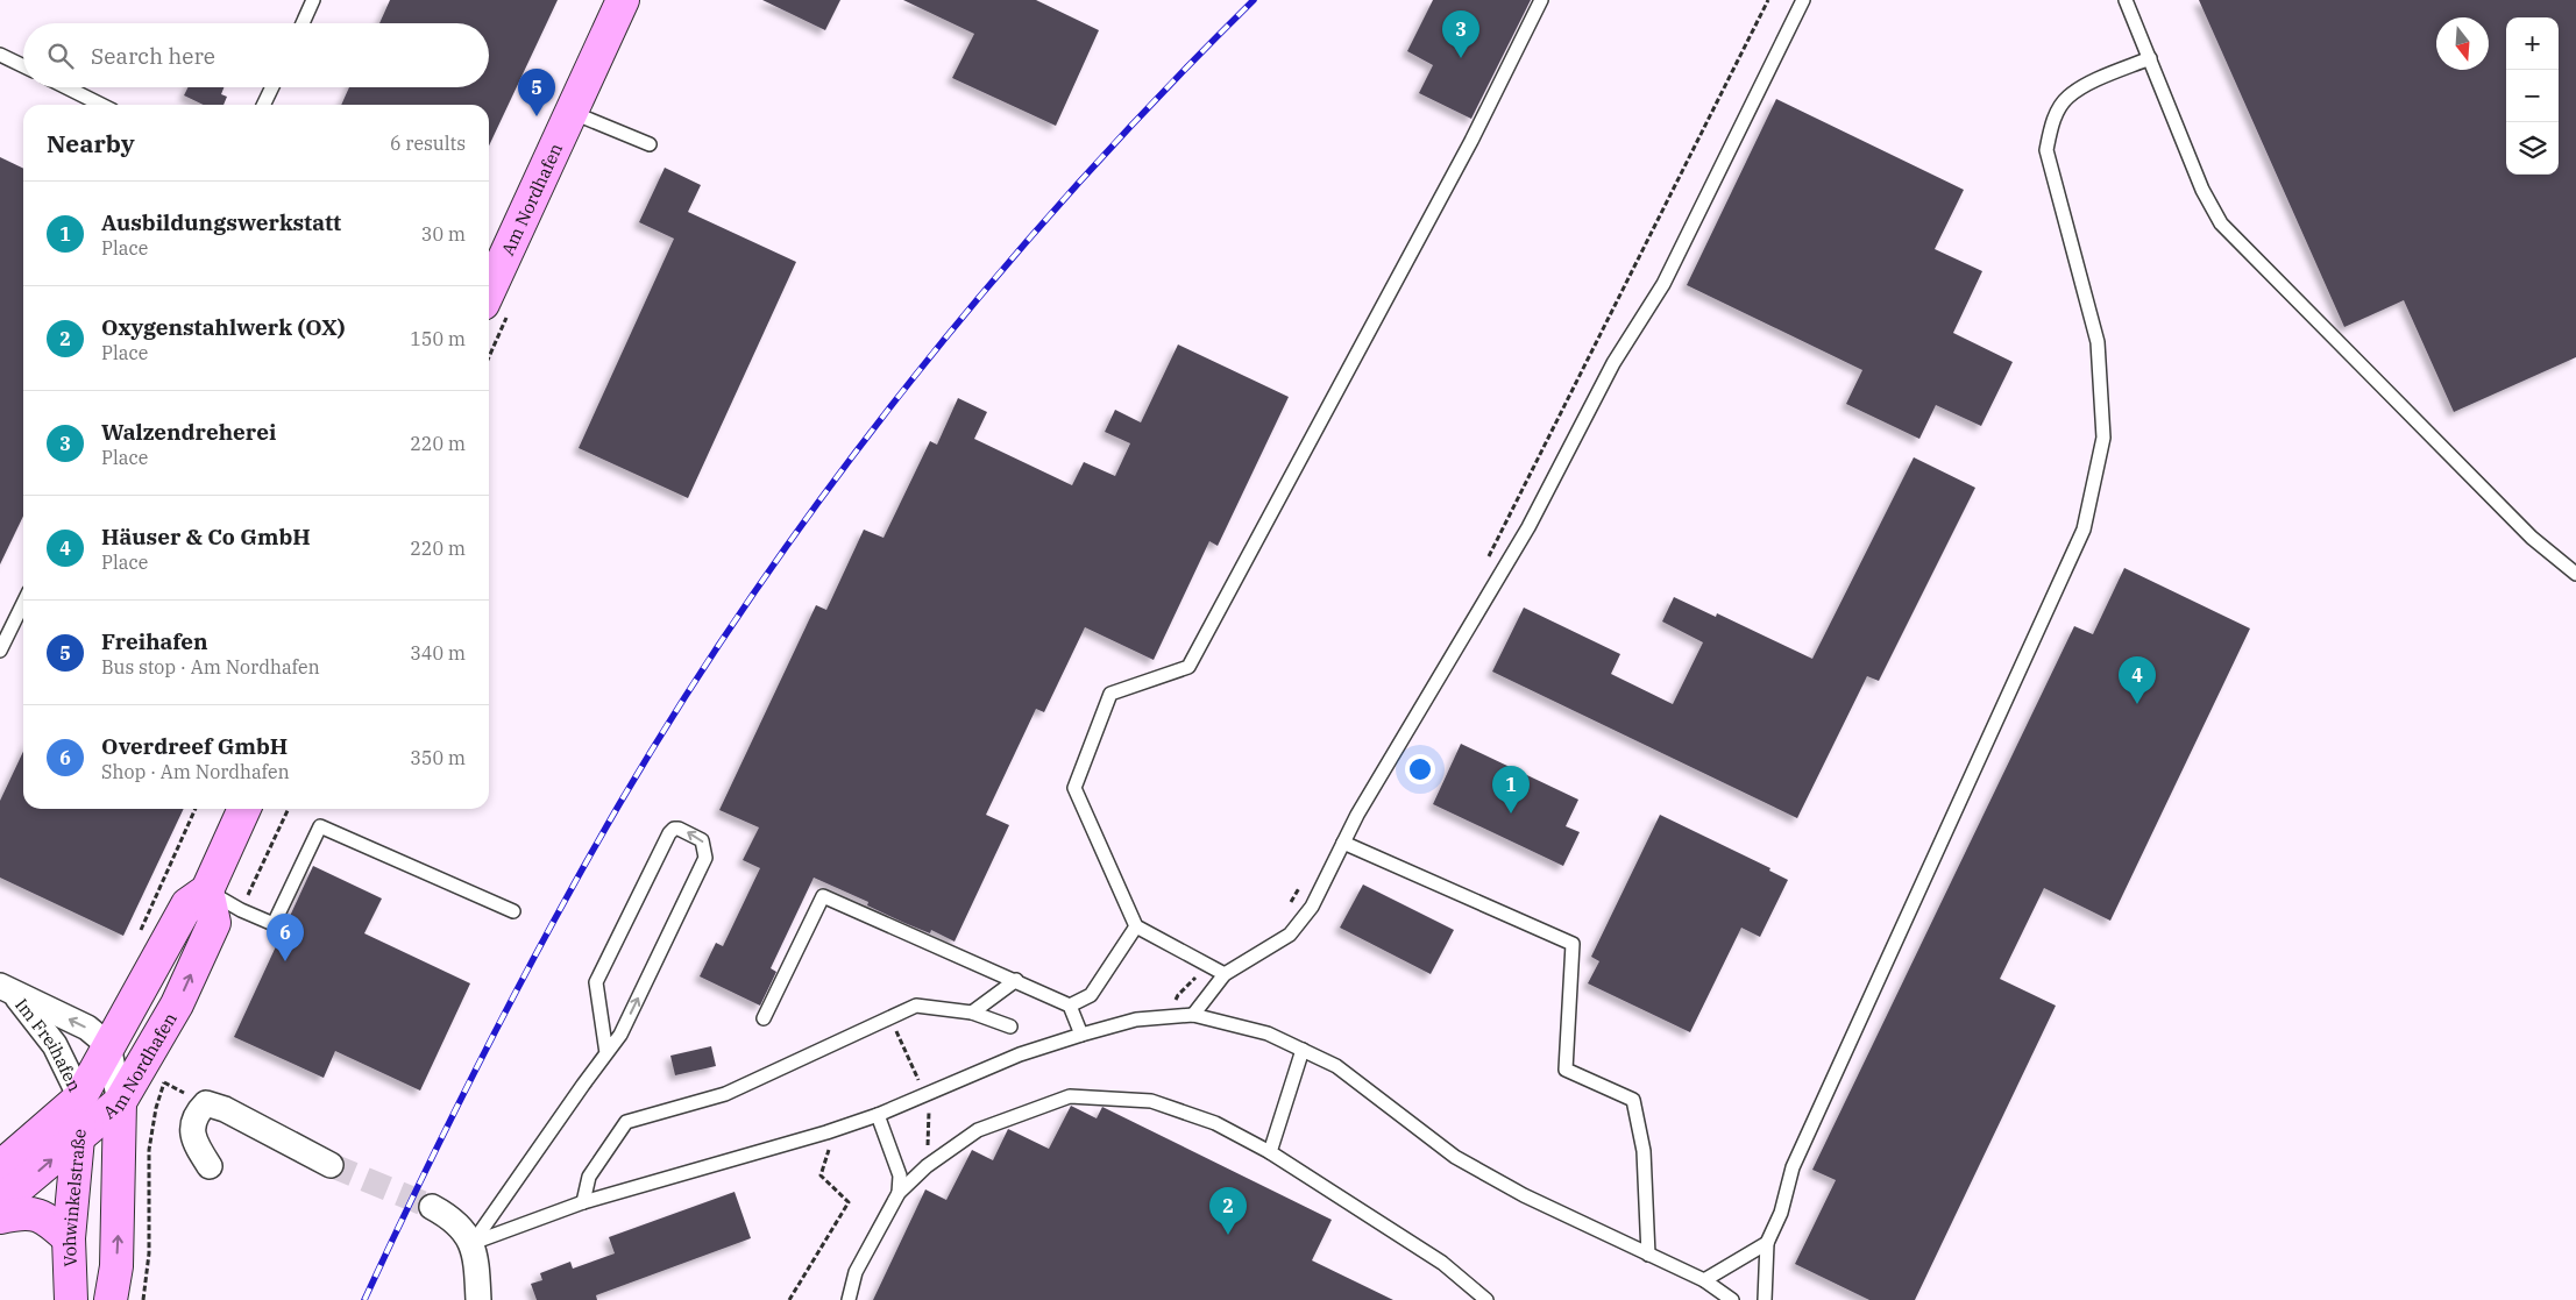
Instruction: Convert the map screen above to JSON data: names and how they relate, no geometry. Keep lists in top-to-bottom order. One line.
{"streets":{"main road":["Am Nordhafen","Vohwinkelstraße"],"street":["Im Freihafen"]},"crossings":[["Am Nordhafen","Im Freihafen"],["Am Nordhafen","Vohwinkelstraße"],["Im Freihafen","Vohwinkelstraße"]],"one_way":["Im Freihafen"],"north":"bottom","page":{"pins":["3","5","4","1","6","2"],"map_buttons":["+","−"],"search":"Search here","heading":["Nearby","6 results"],"list":[{"mark":"1","name":"Ausbildungswerkstatt","note":"Place","value":"30 m"},{"mark":"2","name":"Oxygenstahlwerk (OX)","note":"Place","value":"150 m"},{"mark":"3","name":"Walzendreherei","note":"Place","value":"220 m"},{"mark":"4","name":"Häuser & Co GmbH","note":"Place","value":"220 m"},{"mark":"5","name":"Freihafen","note":"Bus stop · Am Nordhafen","value":"340 m"},{"mark":"6","name":"Overdreef GmbH","note":"Shop · Am Nordhafen","value":"350 m"}]}}
